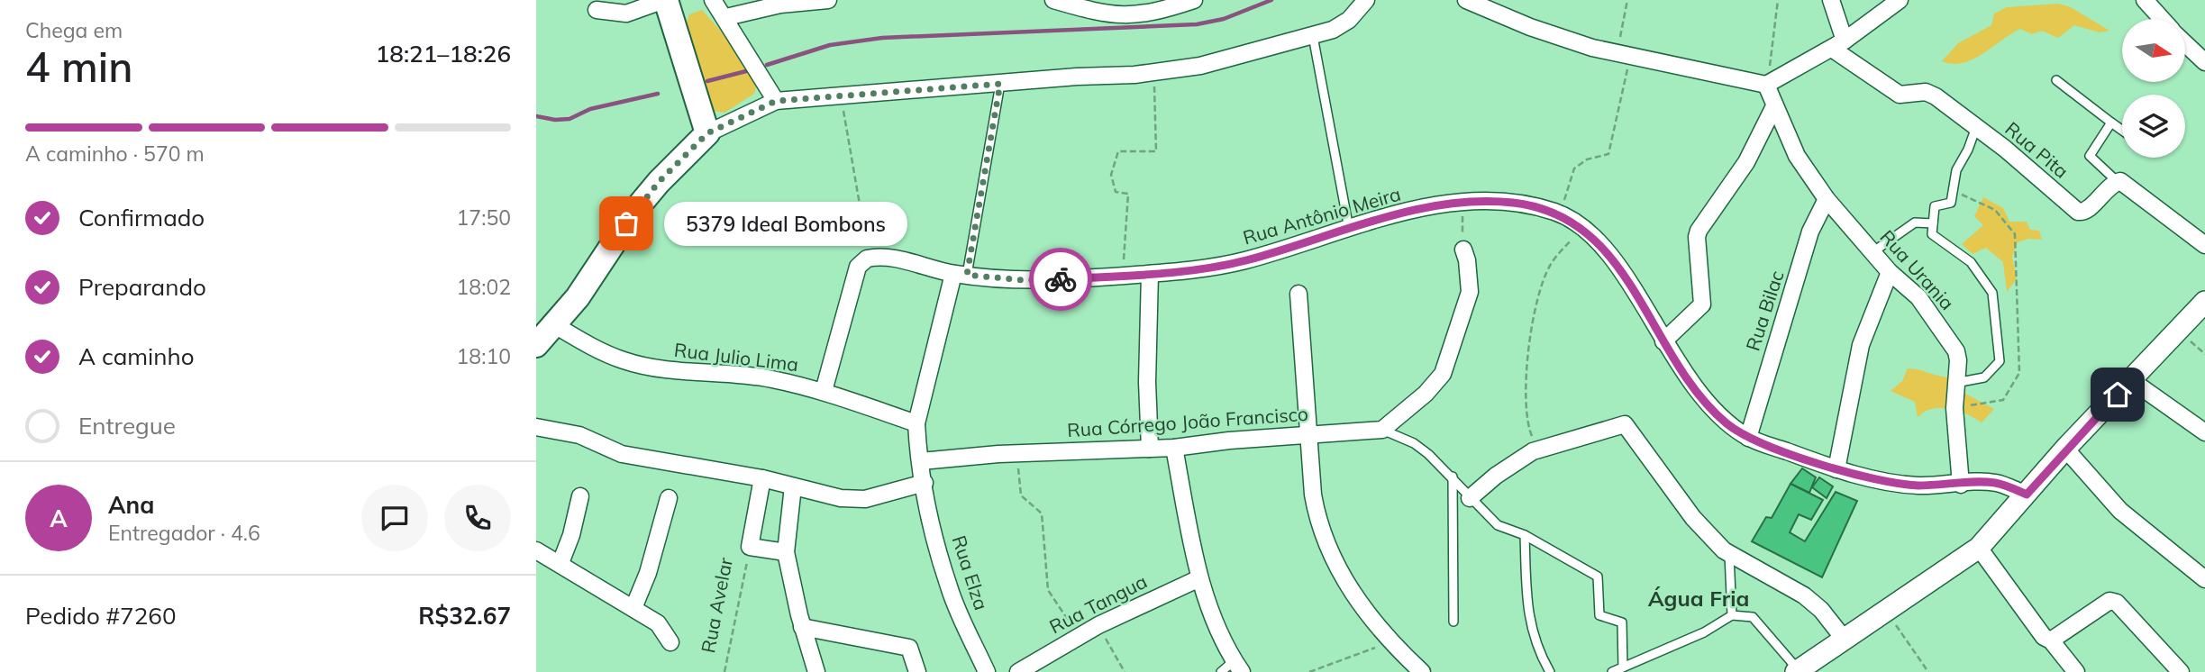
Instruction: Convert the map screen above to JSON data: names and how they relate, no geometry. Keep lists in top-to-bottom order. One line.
{"streets":{"street":["Rua Pita","Rua Antônio Meira","Rua Urania","Rua Bilac","Rua Julio Lima","Rua Córrego João Francisco","Rua Elza","Rua Tangua","Rua Avelar"]},"crossings":[["Rua Antônio Meira","Rua Urania"],["Rua Antônio Meira","Rua Bilac"],["Rua Antônio Meira","Rua Julio Lima"],["Rua Urania","Rua Bilac"],["Rua Julio Lima","Rua Elza"],["Rua Córrego João Francisco","Rua Elza"]],"districts":["Água Fria"],"places":["5379 Ideal Bombons"],"north":"right","page":{"heading":["4 min","Chega em","18:21–18:26"],"panel":["Ana","Entregador · 4.6","Pedido #7260","R$32.67"],"bar":"A caminho · 570 m","list":[["Confirmado","17:50"],["Preparando","18:02"],["A caminho","18:10"],"Entregue"],"bubble":"5379 Ideal Bombons","round":"A"}}
